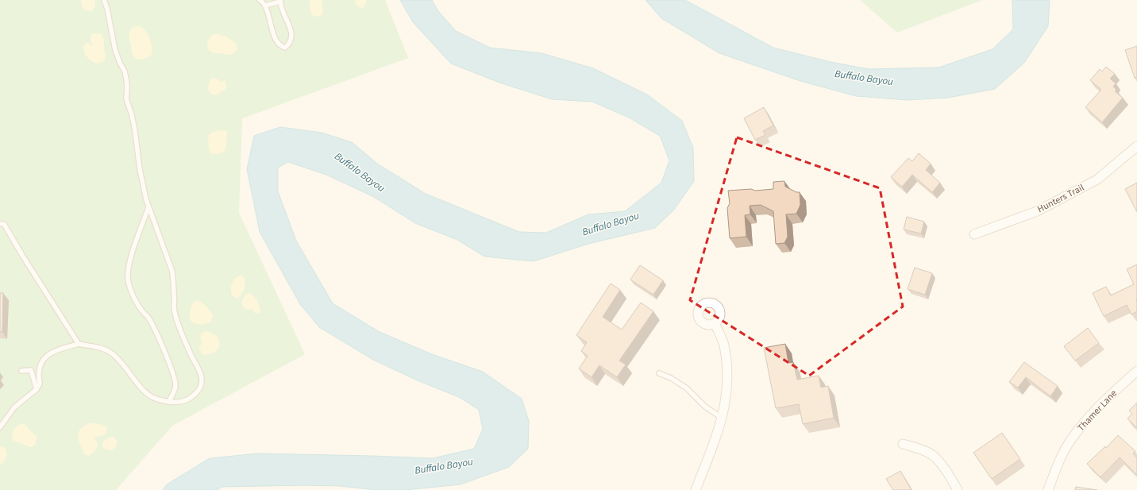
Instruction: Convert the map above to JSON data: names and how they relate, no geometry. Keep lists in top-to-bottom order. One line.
{"streets":{"street":["Hunters Trail","Thamer Lane"]},"water":["Buffalo Bayou"]}
